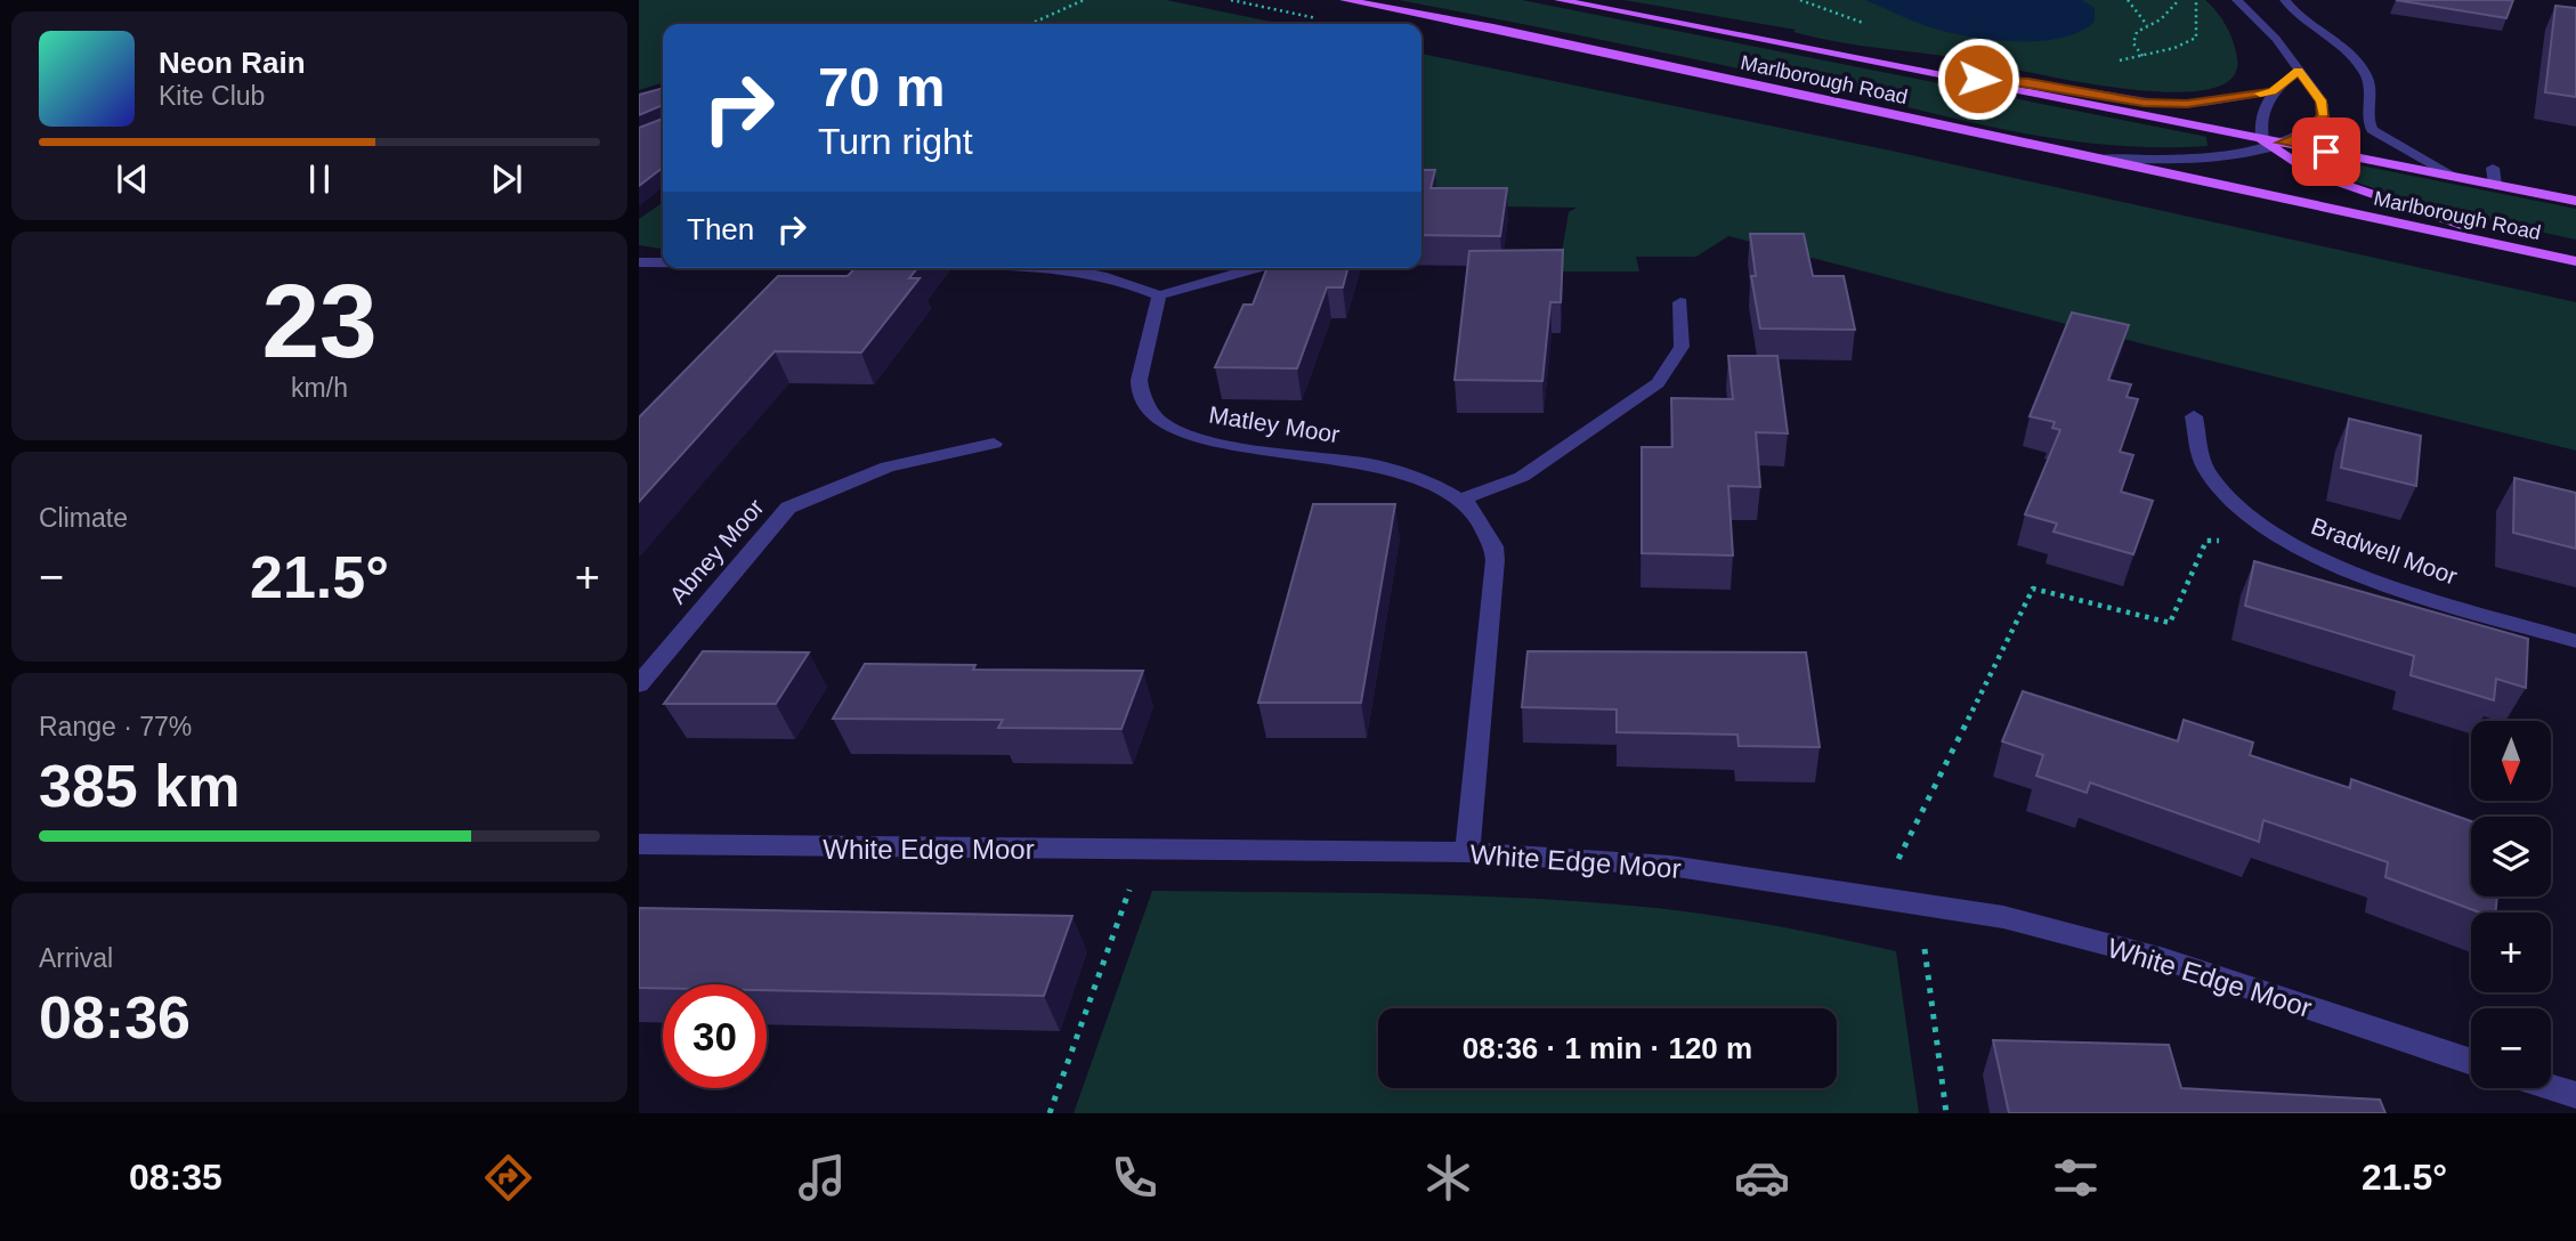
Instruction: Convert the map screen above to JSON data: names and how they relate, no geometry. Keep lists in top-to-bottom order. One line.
{"streets":{"main road":["Marlborough Road"],"street":["Matley Moor","Abney Moor","Bradwell Moor","White Edge Moor"]},"crossings":[["Matley Moor","White Edge Moor"]],"north":"bottom","page":{"turn":["70 m","Turn right"],"song":["Neon Rain","Kite Club"],"then":"Then","tile":[["23","km/h"],"Climate",["Range · 77%","385 km"],["Arrival","08:36"]],"heat":["−","21.5°","+"],"map_buttons":["+","−"],"limit":"30","trip":"08:36 · 1 min · 120 m","tabs":["08:35","21.5°"]}}
